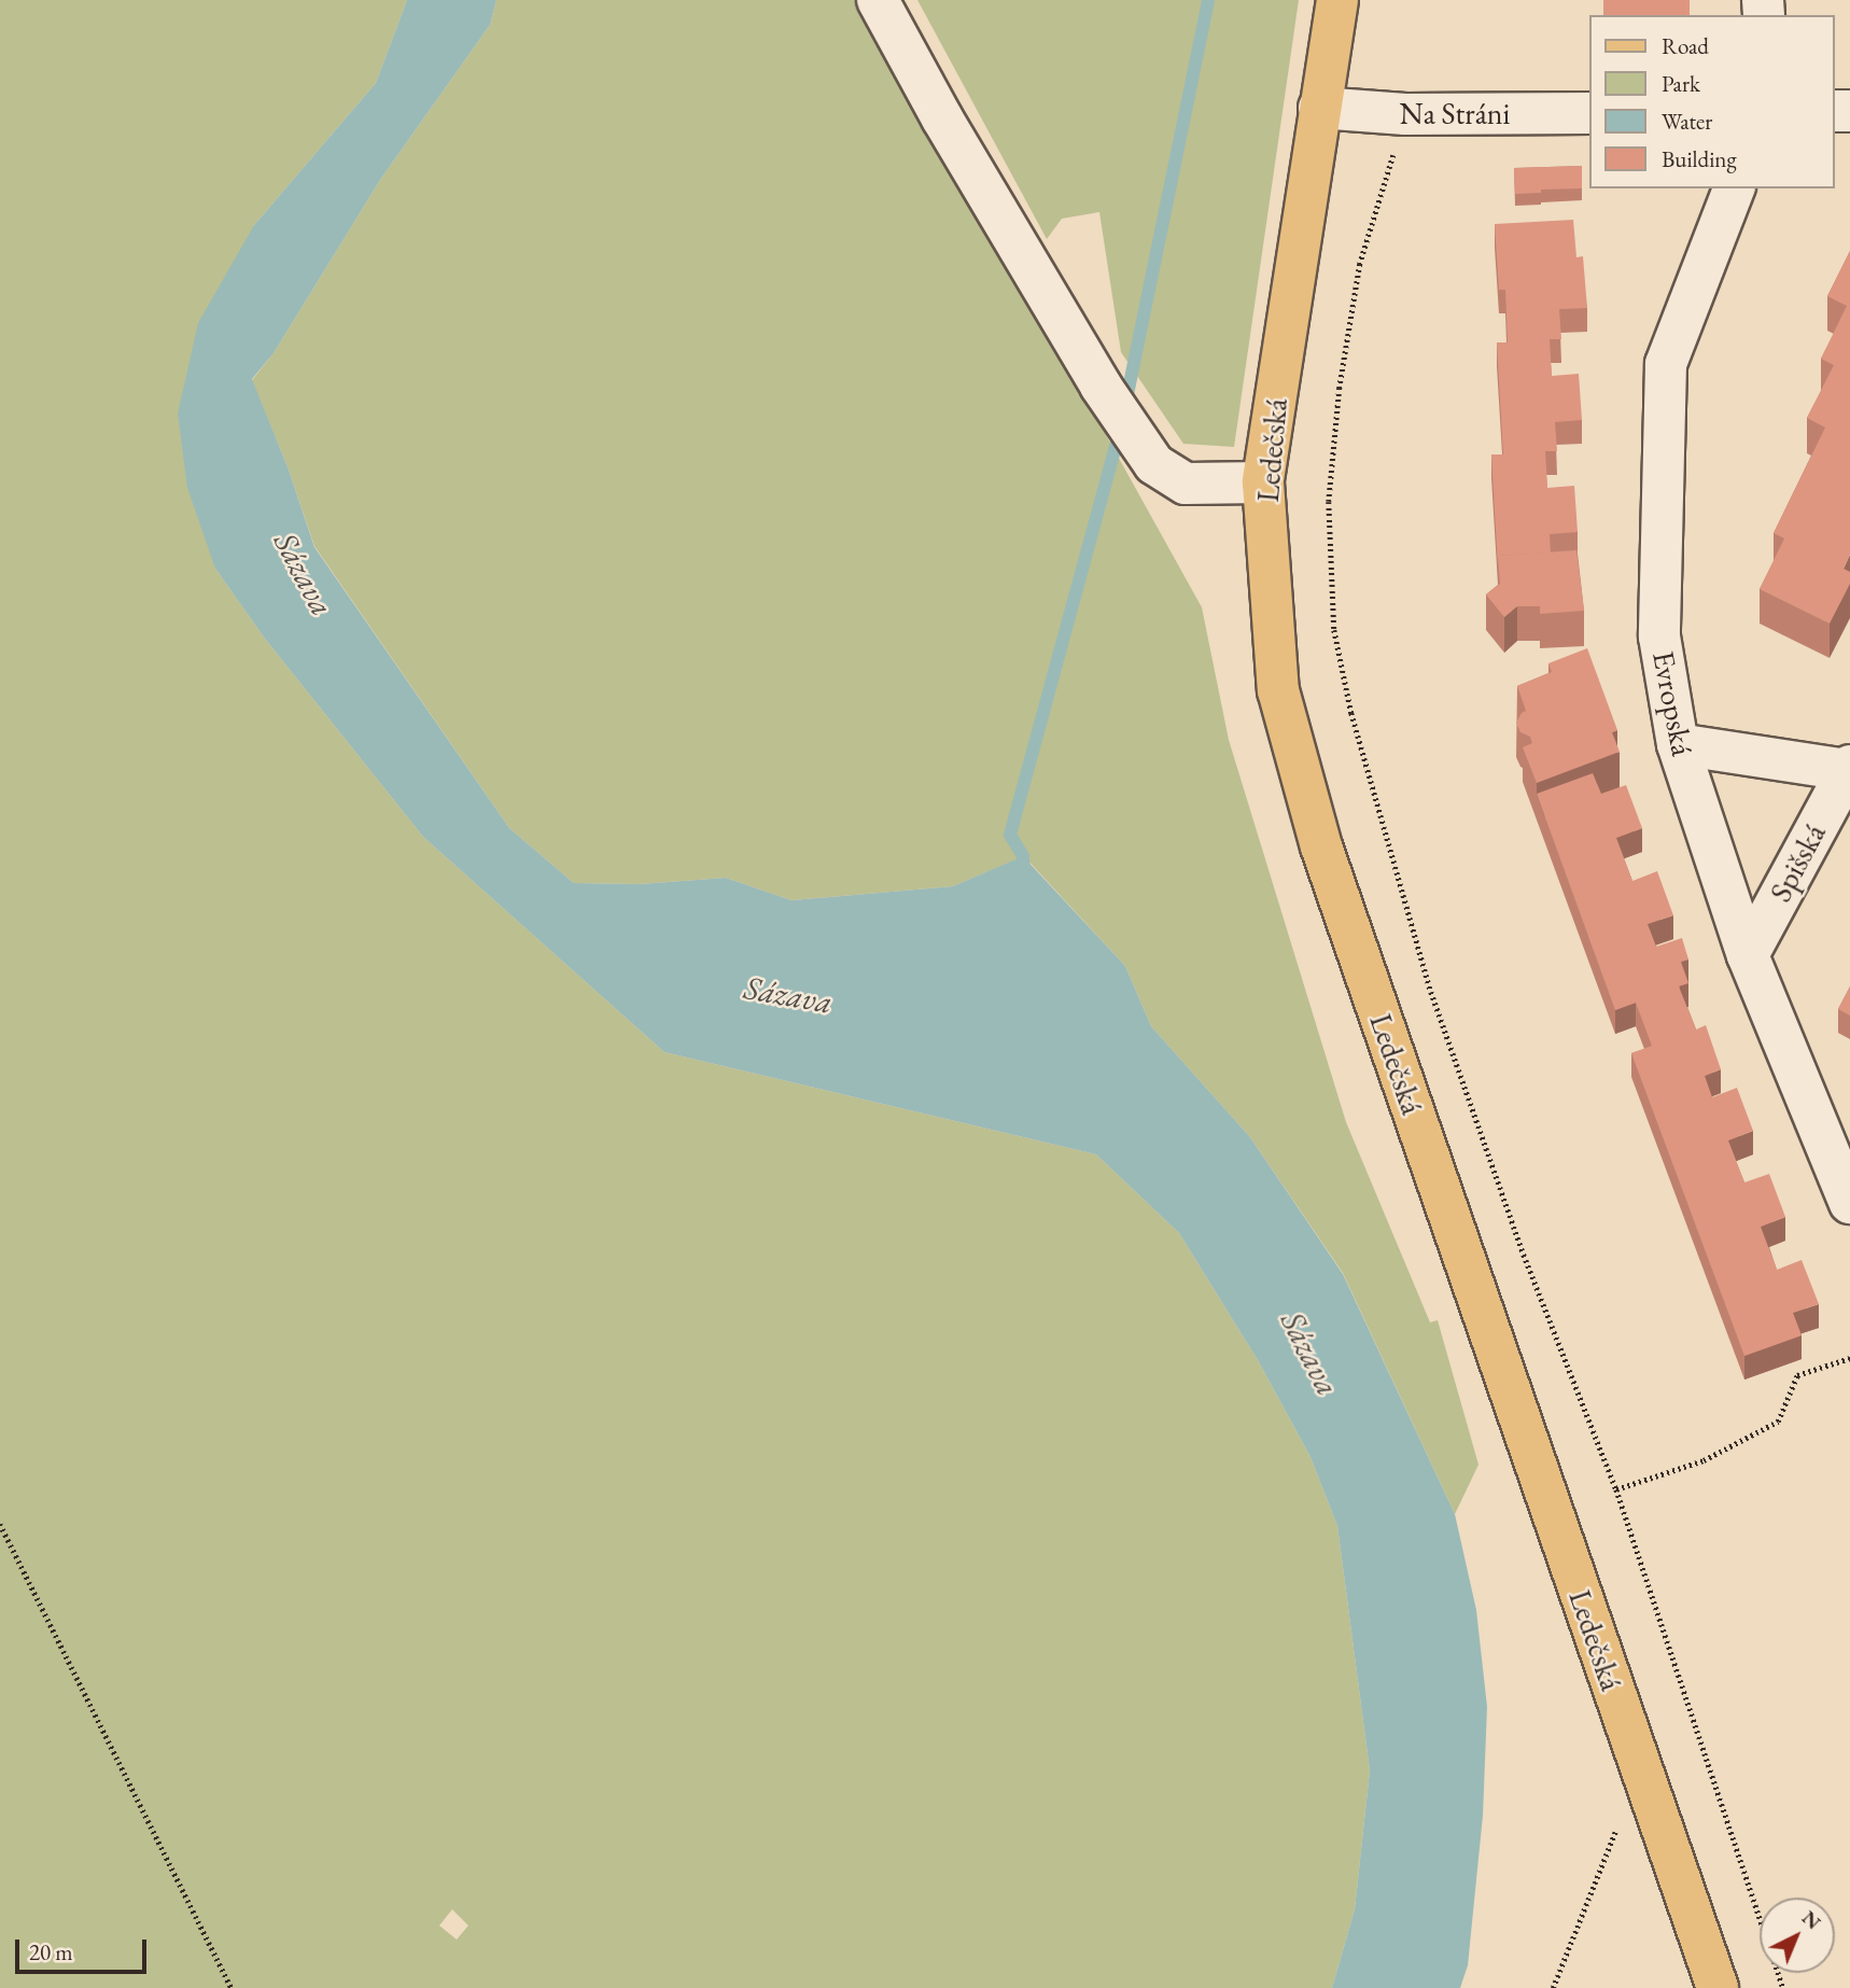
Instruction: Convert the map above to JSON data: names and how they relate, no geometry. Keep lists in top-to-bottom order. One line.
{"streets":{"main road":["Ledečská"],"street":["Na Stráni","Evropská","Spišská"]},"crossings":[["Na Stráni","Ledečská"],["Evropská","Spišská"]],"water":["Sázava"],"legend":["Road","Park","Water","Building"],"scale_bar":"20 m","north":"top right"}
